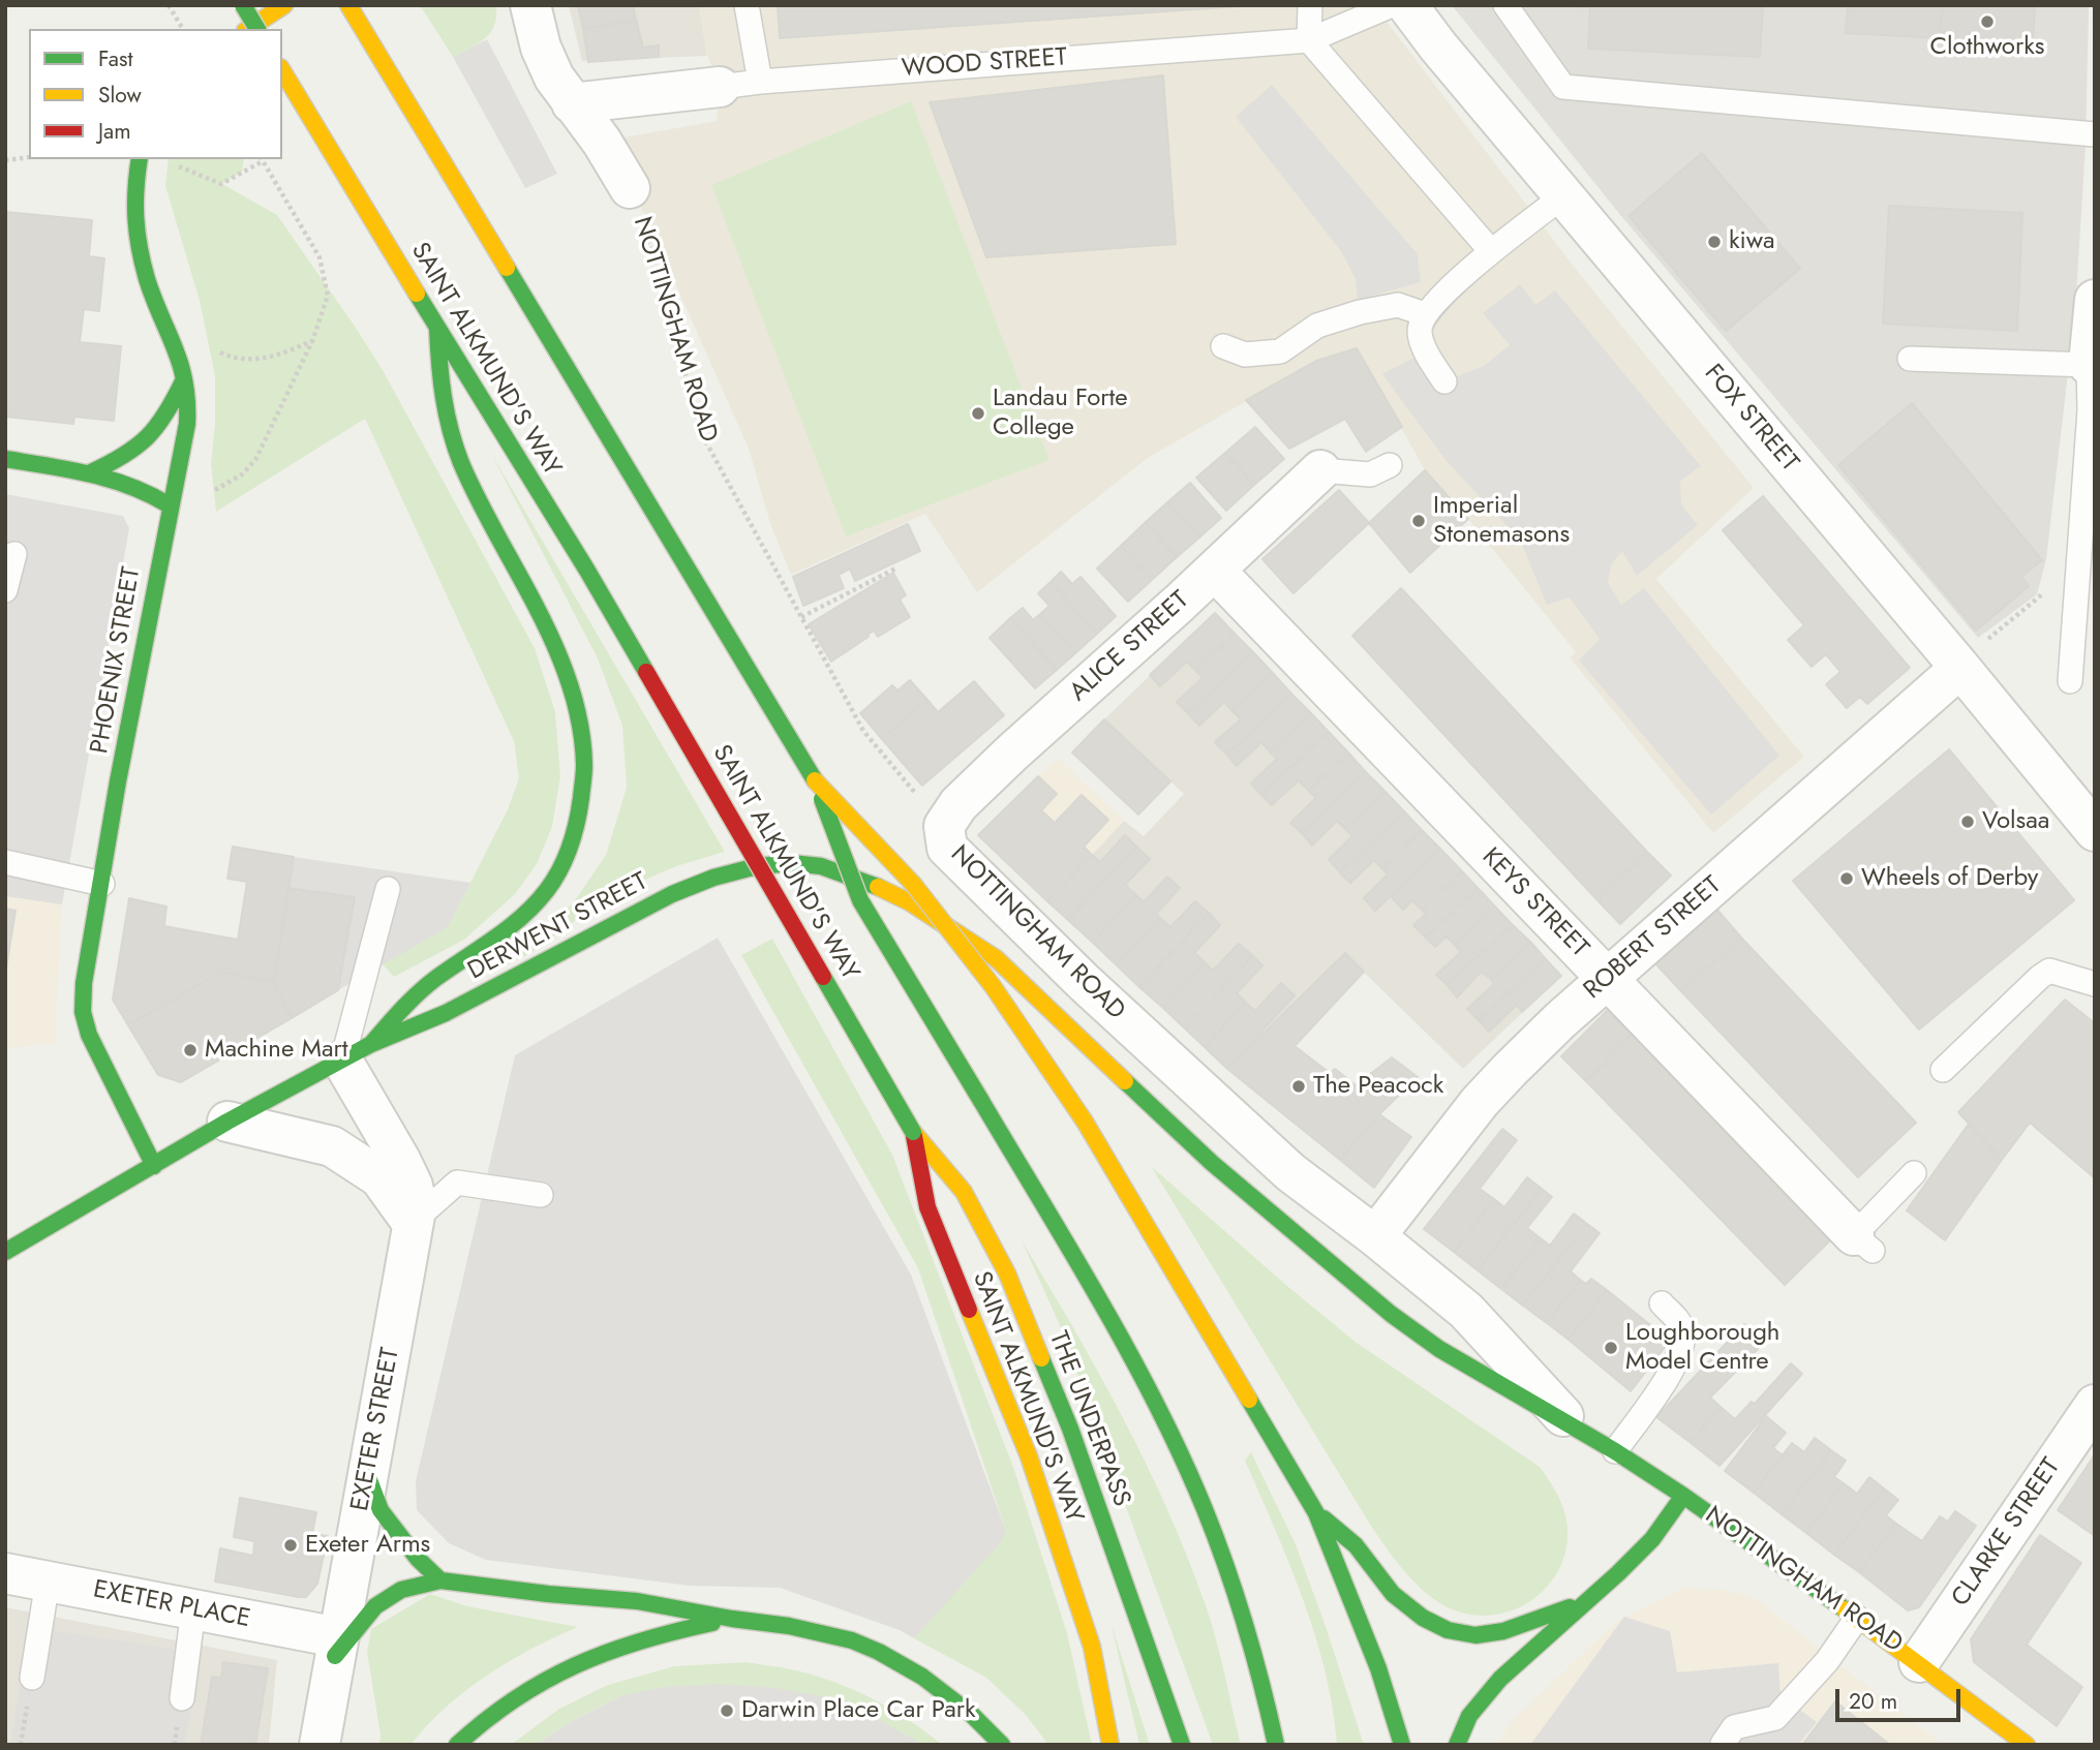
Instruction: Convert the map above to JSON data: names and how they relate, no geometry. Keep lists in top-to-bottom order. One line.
{"streets":{"main road":["NOTTINGHAM ROAD","SAINT ALKMUND'S WAY","PHOENIX STREET","DERWENT STREET","THE UNDERPASS"],"street":["WOOD STREET","FOX STREET","ALICE STREET","KEYS STREET","ROBERT STREET","EXETER STREET","CLARKE STREET","EXETER PLACE"]},"crossings":[["WOOD STREET","NOTTINGHAM ROAD"],["NOTTINGHAM ROAD","ALICE STREET"],["NOTTINGHAM ROAD","DERWENT STREET"],["NOTTINGHAM ROAD","ROBERT STREET"],["NOTTINGHAM ROAD","CLARKE STREET"],["SAINT ALKMUND'S WAY","THE UNDERPASS"],["FOX STREET","ROBERT STREET"],["ALICE STREET","KEYS STREET"],["PHOENIX STREET","DERWENT STREET"],["KEYS STREET","ROBERT STREET"],["DERWENT STREET","EXETER STREET"],["EXETER STREET","EXETER PLACE"]],"places":["Clothworks","kiwa","Landau Forte College","Imperial Stonemasons","Volsaa","Wheels of Derby","Machine Mart","The Peacock","Loughborough Model Centre","Exeter Arms","Darwin Place Car Park"],"legend":["Fast","Slow","Jam"],"scale_bar":"20 m"}
